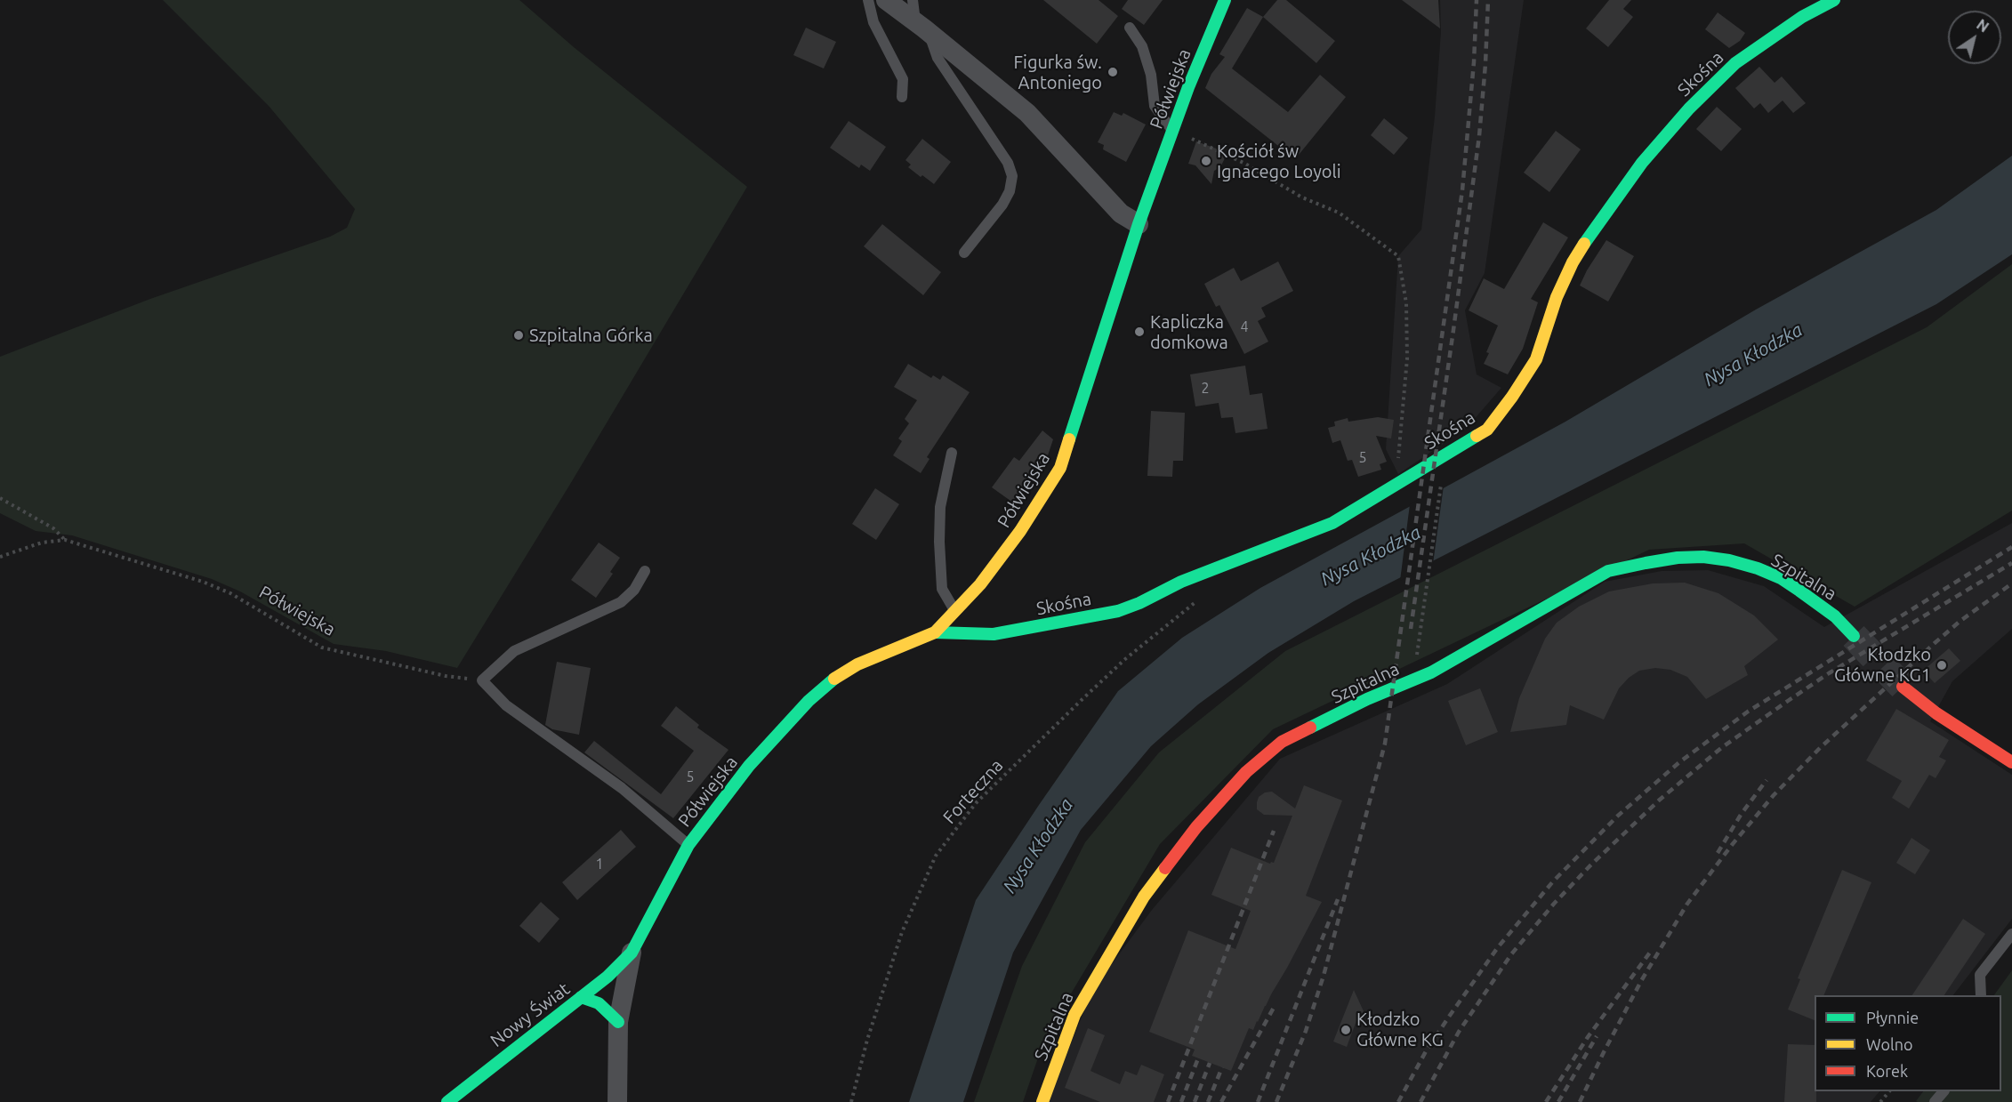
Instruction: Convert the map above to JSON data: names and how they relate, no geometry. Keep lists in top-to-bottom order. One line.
{"streets":{"street":["Skośna","Półwiejska","Szpitalna","Nowy Świat"],"path":["Forteczna"]},"crossings":[["Skośna","Półwiejska"],["Półwiejska","Nowy Świat"]],"water":["Nysa Kłodzka"],"places":["Figurka św. Antoniego","Kościół św Ignacego Loyoli","Kapliczka domkowa","Szpitalna Górka","Kłodzko Główne KG1","Kłodzko Główne KG"],"house_numbers":["4","2","5","5","1"],"legend":["Płynnie","Wolno","Korek"],"north":"top right"}
